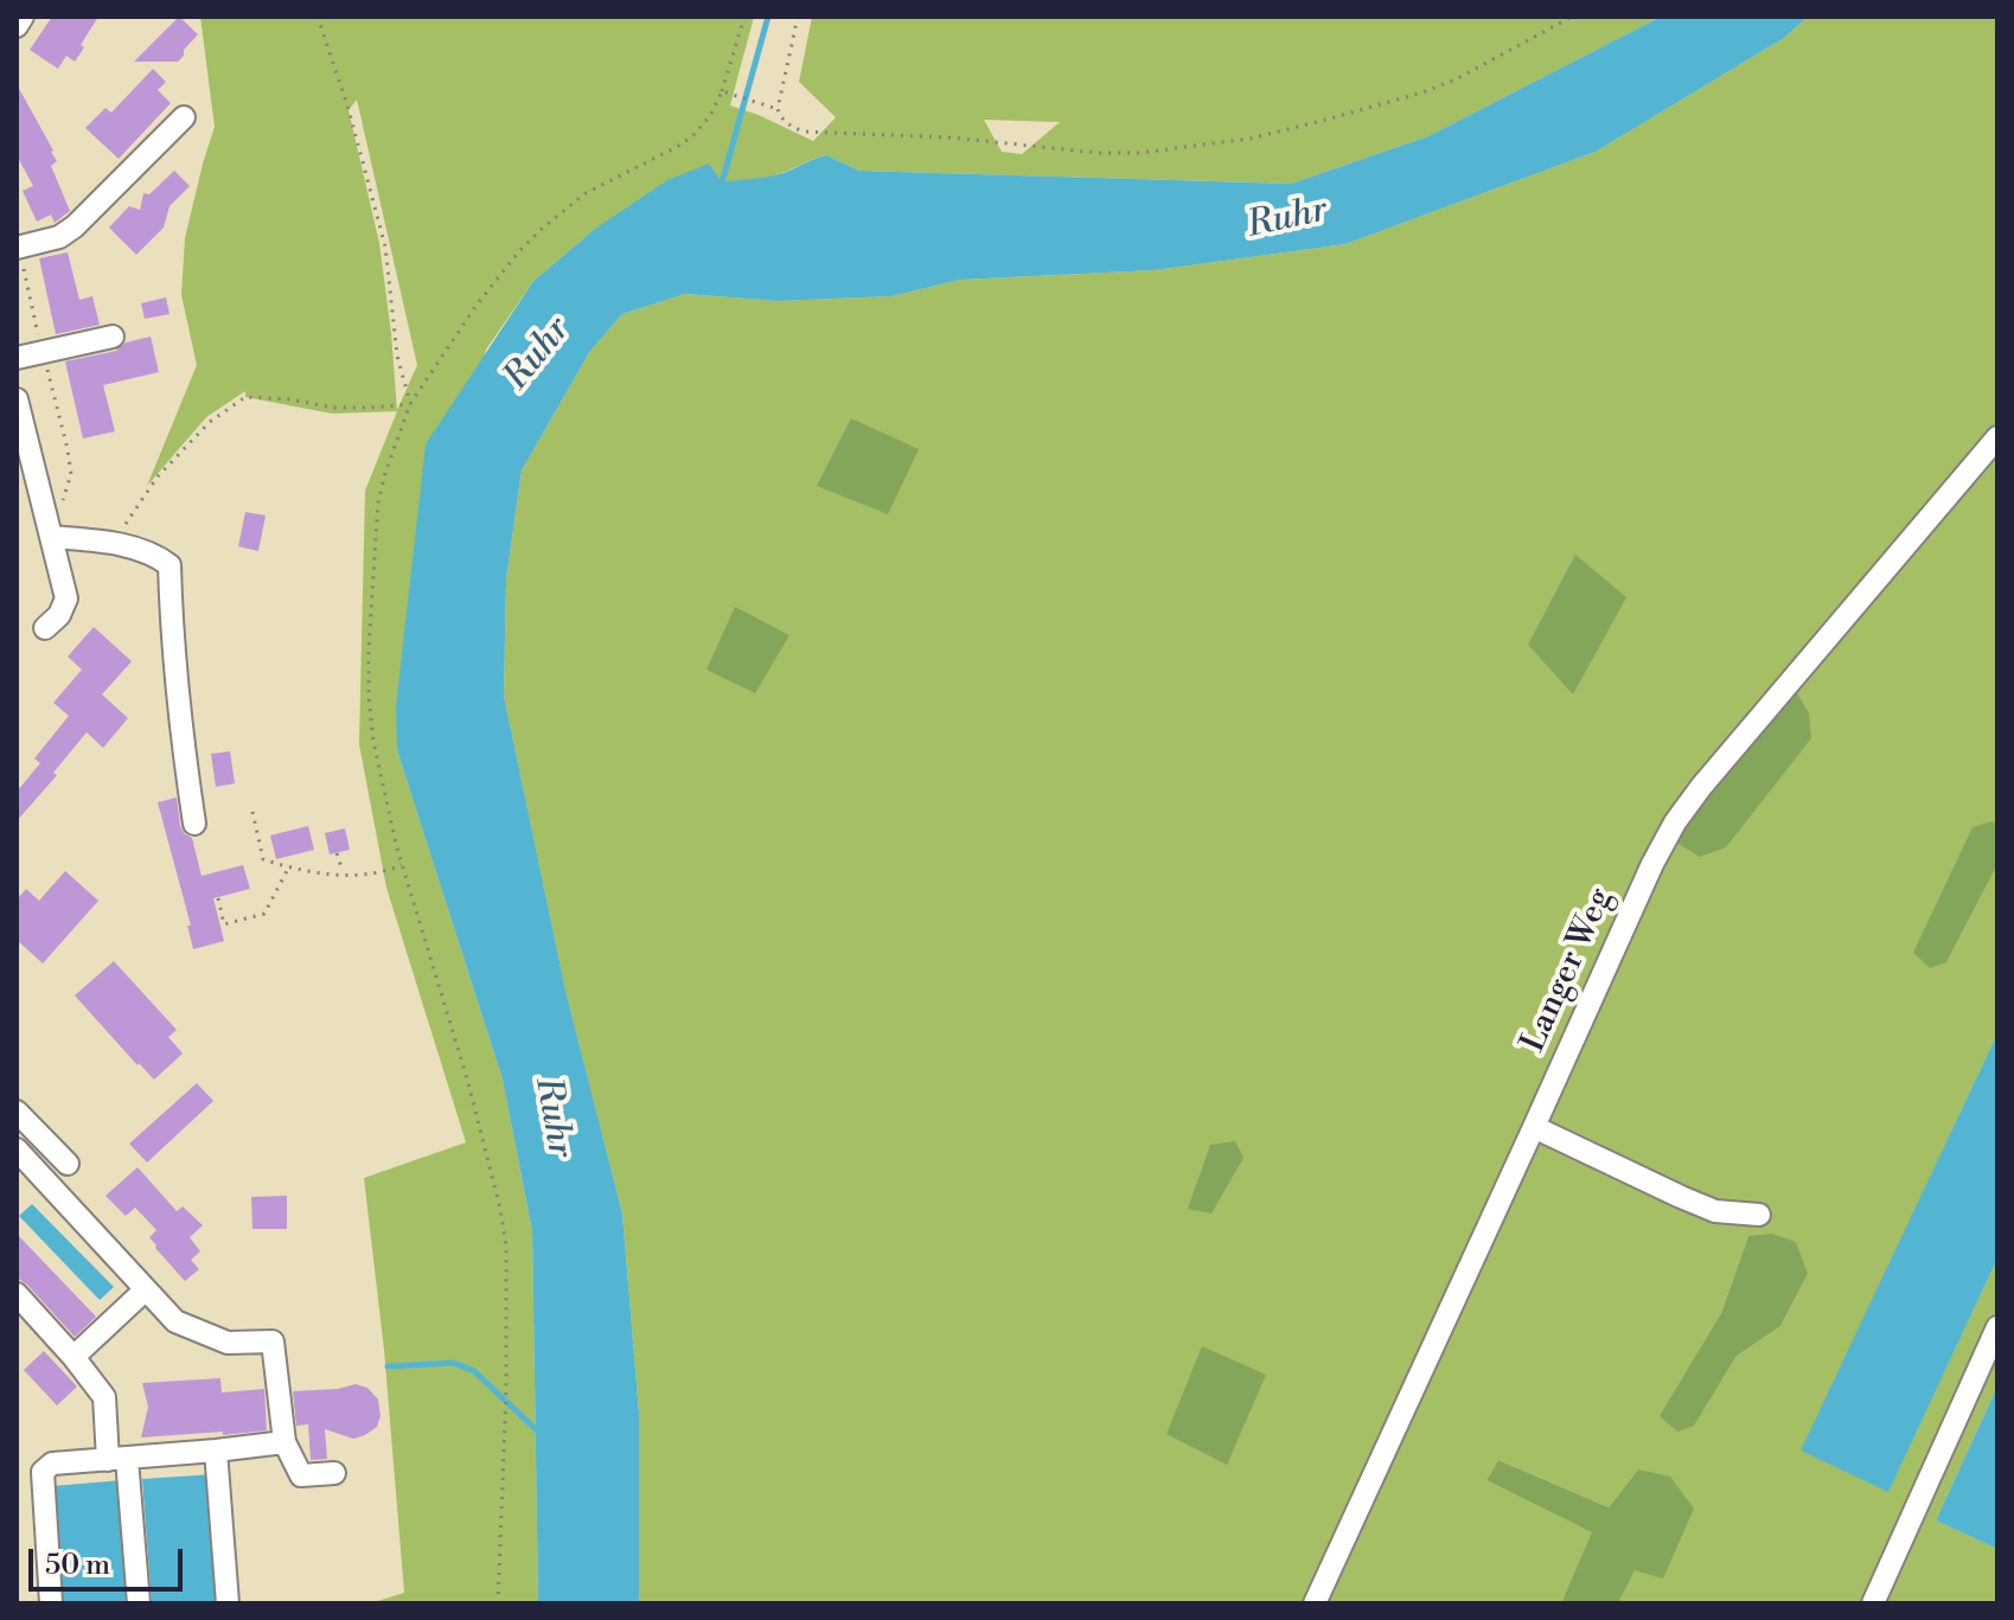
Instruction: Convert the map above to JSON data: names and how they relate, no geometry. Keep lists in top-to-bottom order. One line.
{"streets":{"street":["Langer Weg"]},"water":["Ruhr"],"scale_bar":"50 m"}
